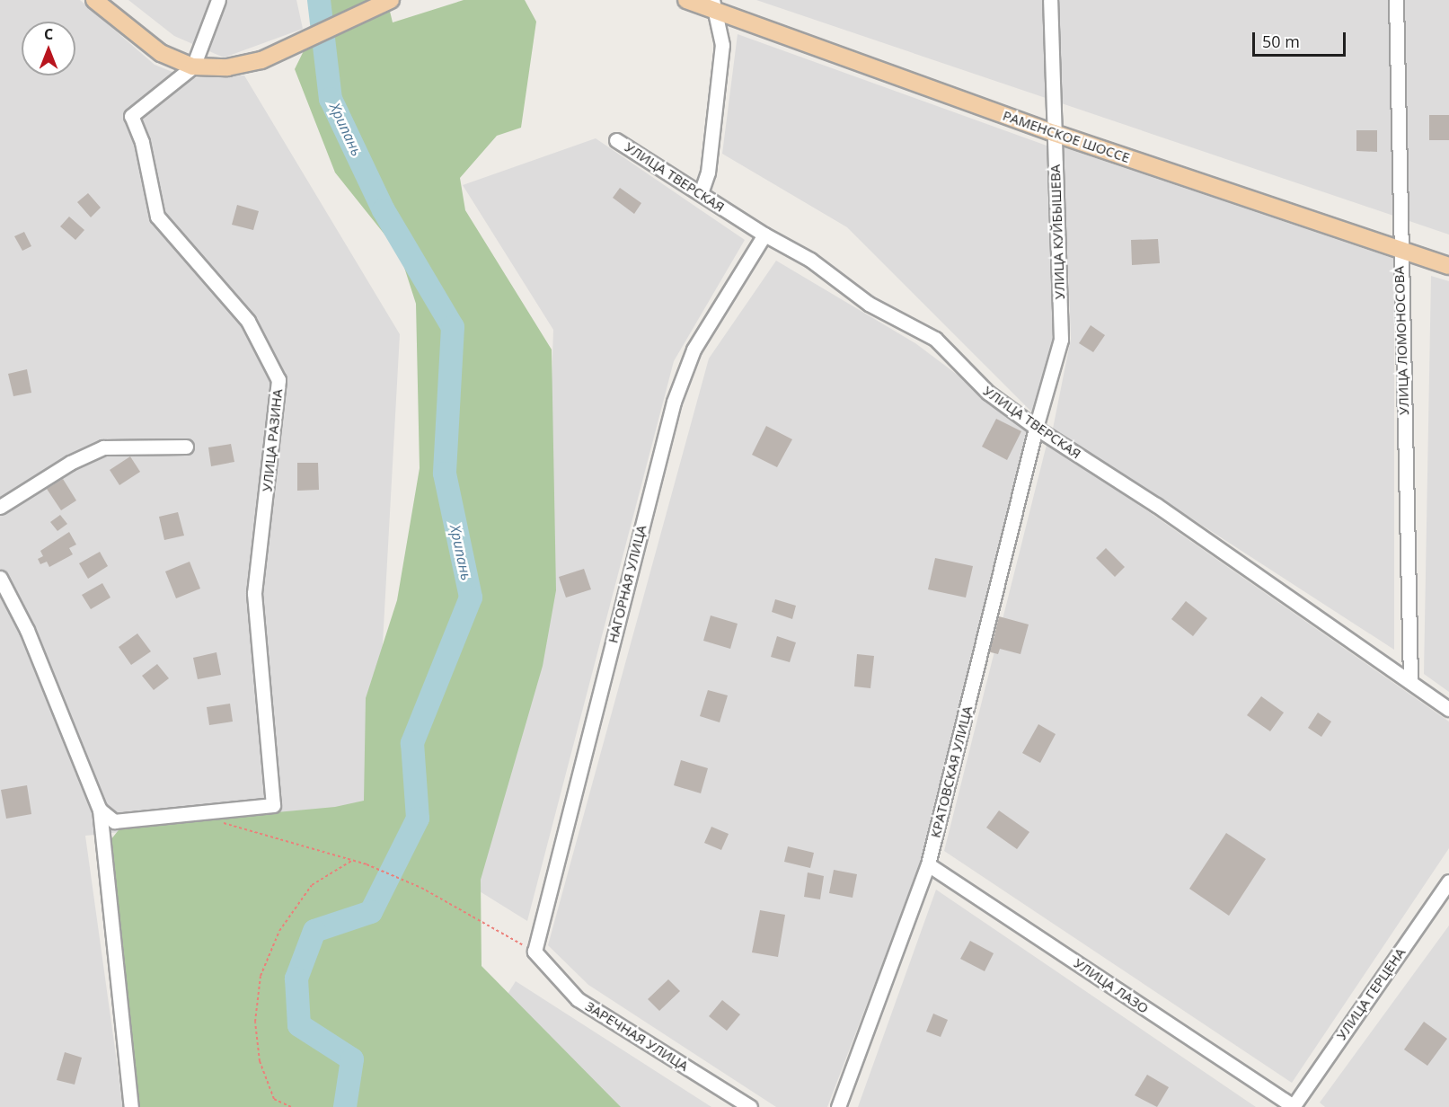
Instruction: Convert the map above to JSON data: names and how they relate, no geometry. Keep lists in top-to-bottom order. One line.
{"streets":{"main road":["РАМЕНСКОЕ ШОССЕ"],"street":["УЛИЦА ТВЕРСКАЯ","УЛИЦА КУЙБЫШЕВА","УЛИЦА ЛОМОНОСОВА","УЛИЦА РАЗИНА","НАГОРНАЯ УЛИЦА","КРАТОВСКАЯ УЛИЦА","УЛИЦА ЛАЗО","УЛИЦА ГЕРЦЕНА","ЗАРЕЧНАЯ УЛИЦА"]},"crossings":[["РАМЕНСКОЕ ШОССЕ","УЛИЦА КУЙБЫШЕВА"],["РАМЕНСКОЕ ШОССЕ","УЛИЦА ЛОМОНОСОВА"],["УЛИЦА ТВЕРСКАЯ","УЛИЦА КУЙБЫШЕВА"],["УЛИЦА ТВЕРСКАЯ","УЛИЦА ЛОМОНОСОВА"],["УЛИЦА ТВЕРСКАЯ","НАГОРНАЯ УЛИЦА"],["УЛИЦА ТВЕРСКАЯ","КРАТОВСКАЯ УЛИЦА"],["УЛИЦА КУЙБЫШЕВА","КРАТОВСКАЯ УЛИЦА"],["НАГОРНАЯ УЛИЦА","ЗАРЕЧНАЯ УЛИЦА"],["КРАТОВСКАЯ УЛИЦА","УЛИЦА ЛАЗО"],["УЛИЦА ЛАЗО","УЛИЦА ГЕРЦЕНА"]],"water":["Хрипань"],"scale_bar":"50 m","north":"top"}
